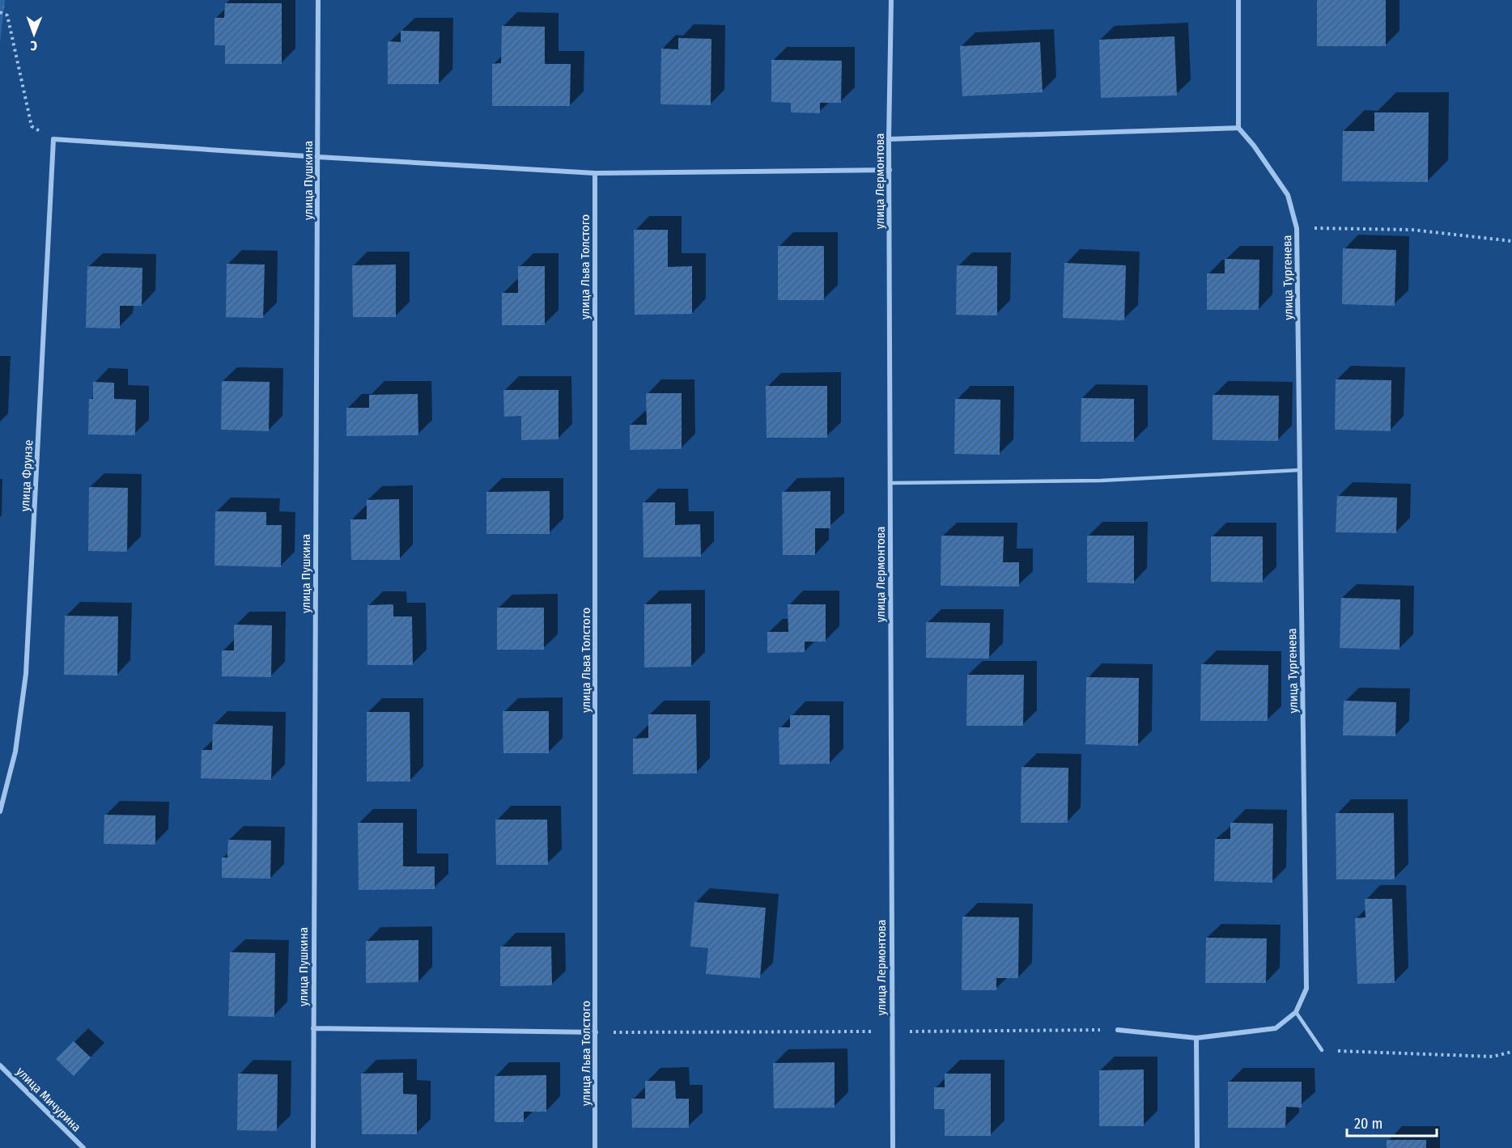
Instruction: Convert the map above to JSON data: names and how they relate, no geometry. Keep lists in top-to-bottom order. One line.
{"streets":{"street":["улица Пушкина","улица Лермонтова","улица Льва Толстого","улица Тургенева","улица Фрунзе","улица Мичурина"]},"scale_bar":"20 m","north":"bottom"}
